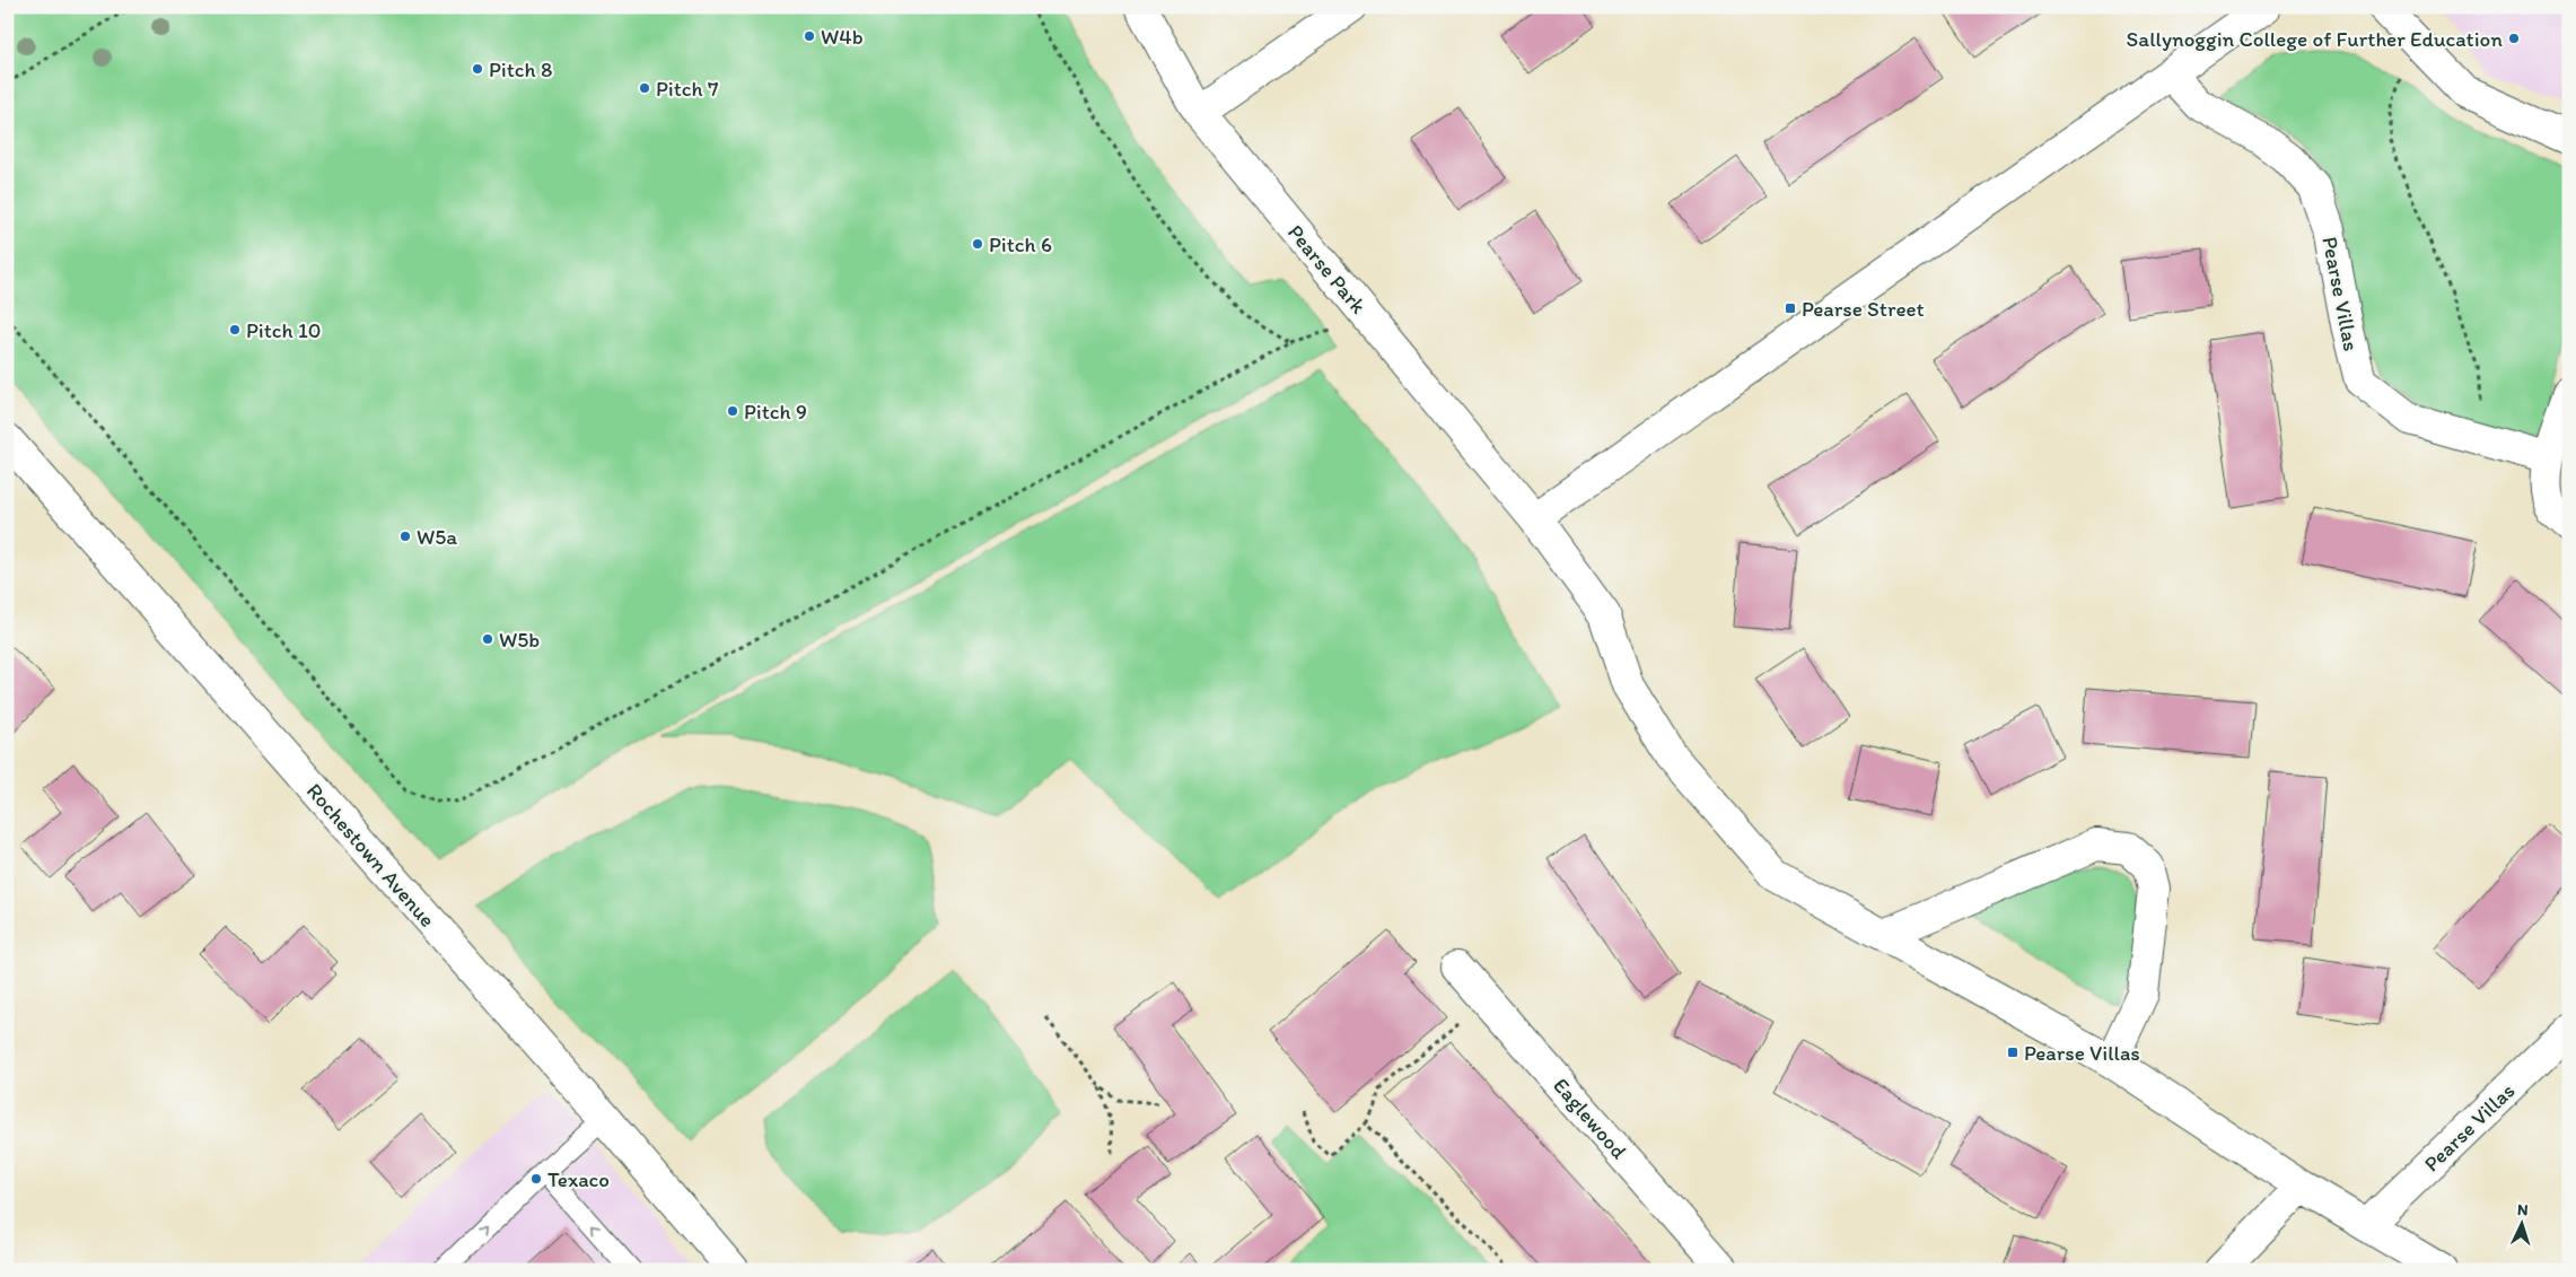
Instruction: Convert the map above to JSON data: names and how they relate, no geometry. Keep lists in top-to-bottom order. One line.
{"streets":{"street":["Pearse Park","Pearse Villas","Rochestown Avenue","Eaglewood"]},"places":{"other":["W4b","Sallynoggin College of Further Education","Pitch 8","Pitch 7","Pitch 6","Pitch 10","Pitch 9","W5a","W5b","Texaco"],"transit":["Pearse Street","Pearse Villas"]},"north":"top"}
